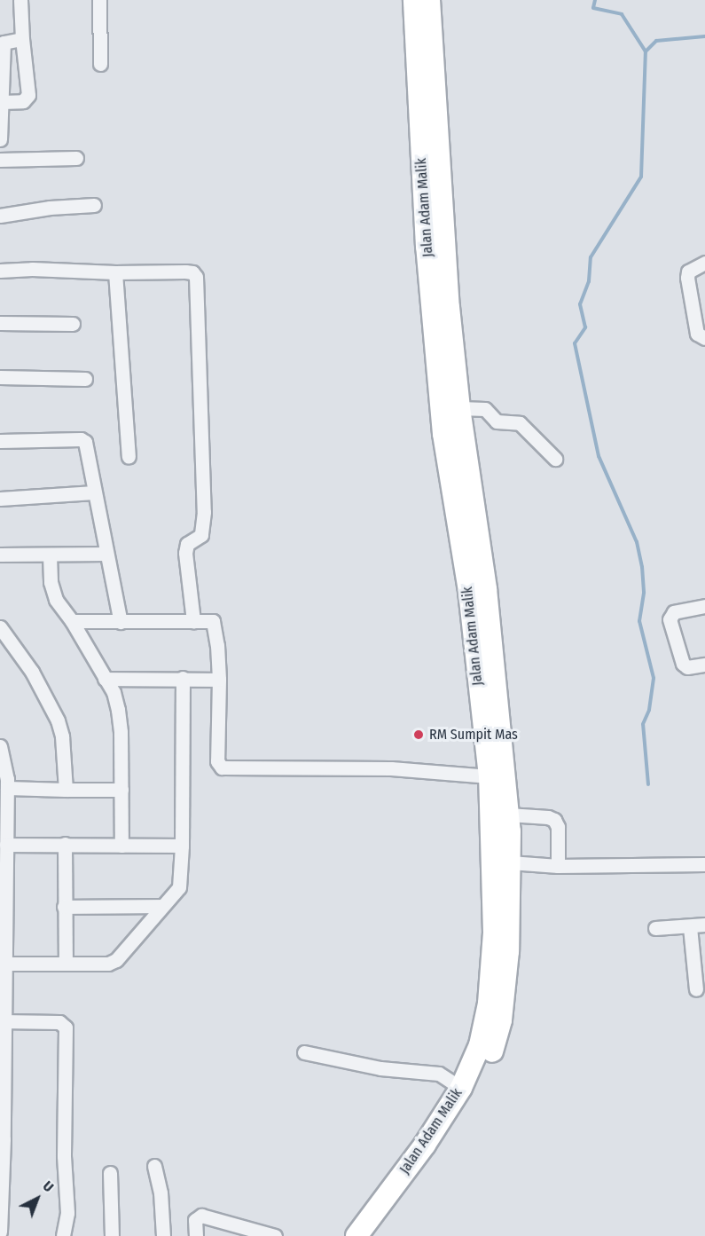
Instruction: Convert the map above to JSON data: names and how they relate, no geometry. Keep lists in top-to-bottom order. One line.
{"streets":{"main road":["Jalan Adam Malik"]},"places":["RM Sumpit Mas"],"north":"top right"}
